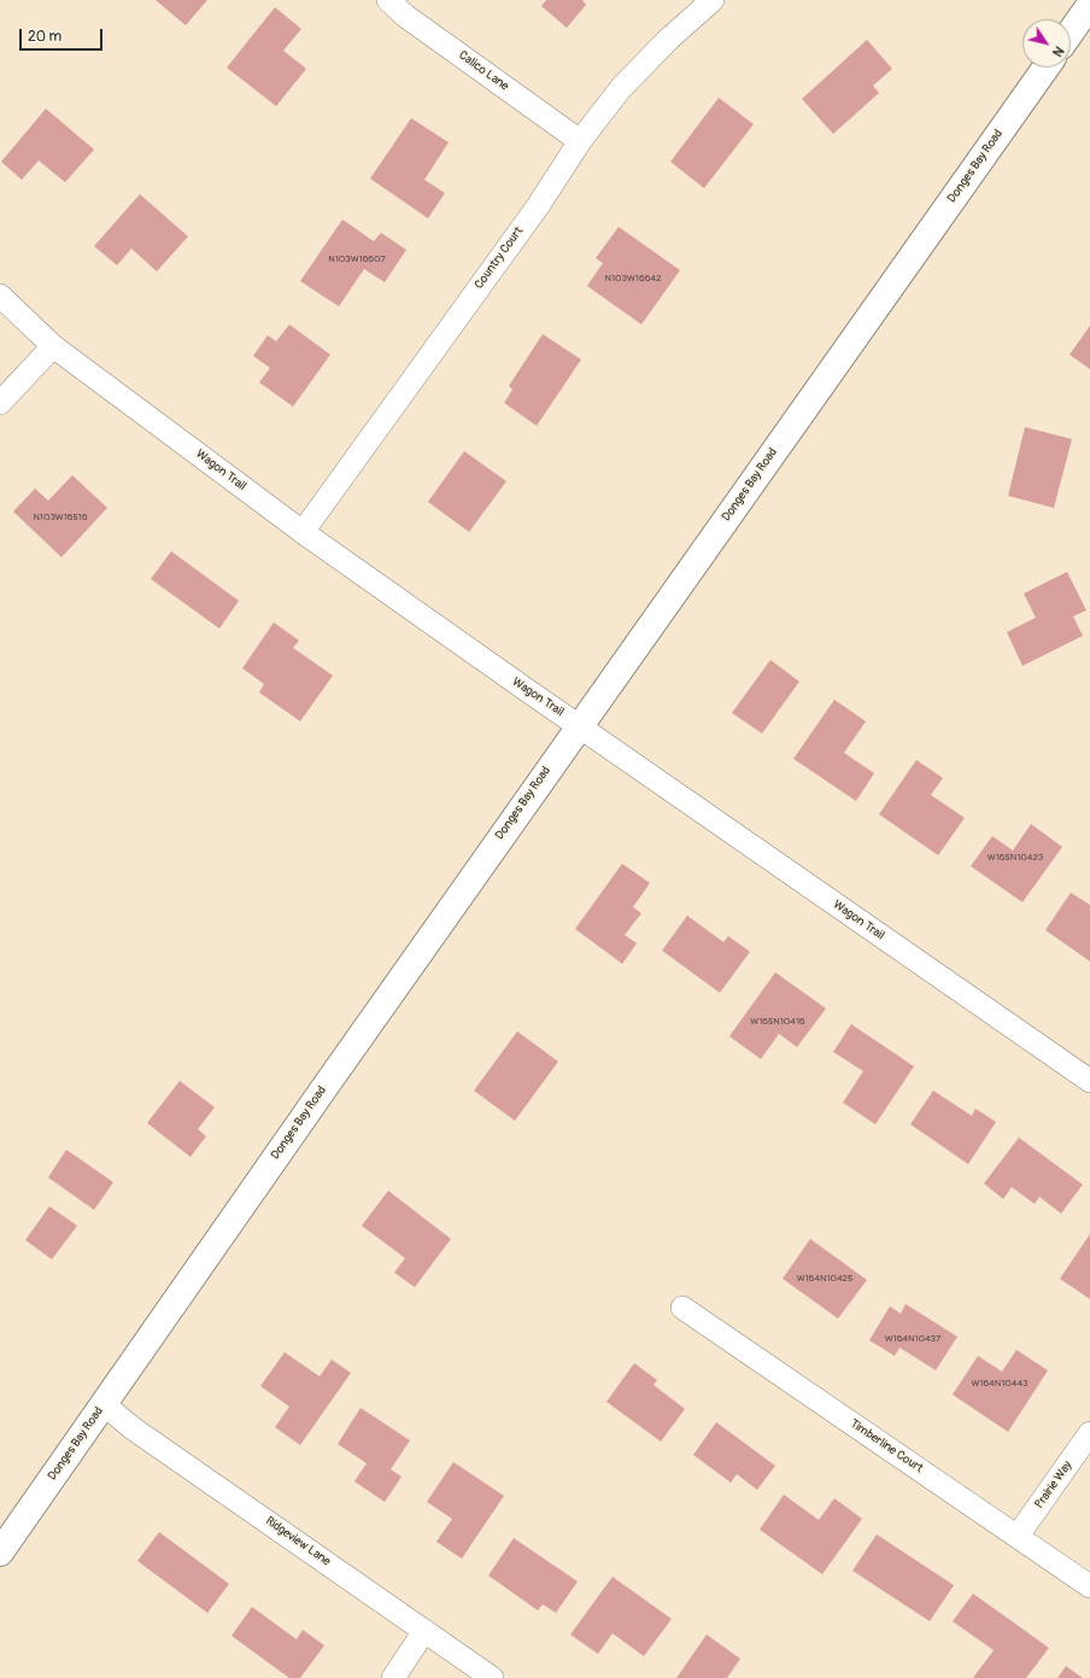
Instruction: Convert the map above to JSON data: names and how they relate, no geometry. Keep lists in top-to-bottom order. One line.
{"streets":{"street":["Calico Lane","Donges Bay Road","Country Court","Wagon Trail","Timberline Court","Prairie Way","Ridgeview Lane"]},"crossings":[["Calico Lane","Country Court"],["Donges Bay Road","Wagon Trail"],["Donges Bay Road","Ridgeview Lane"],["Country Court","Wagon Trail"],["Timberline Court","Prairie Way"]],"house_numbers":["N103W16607","N103W16642","N103W16516","W165N10423","W165N10416","W164N10425","W164N10437","W164N10443"],"scale_bar":"20 m","north":"bottom right"}
